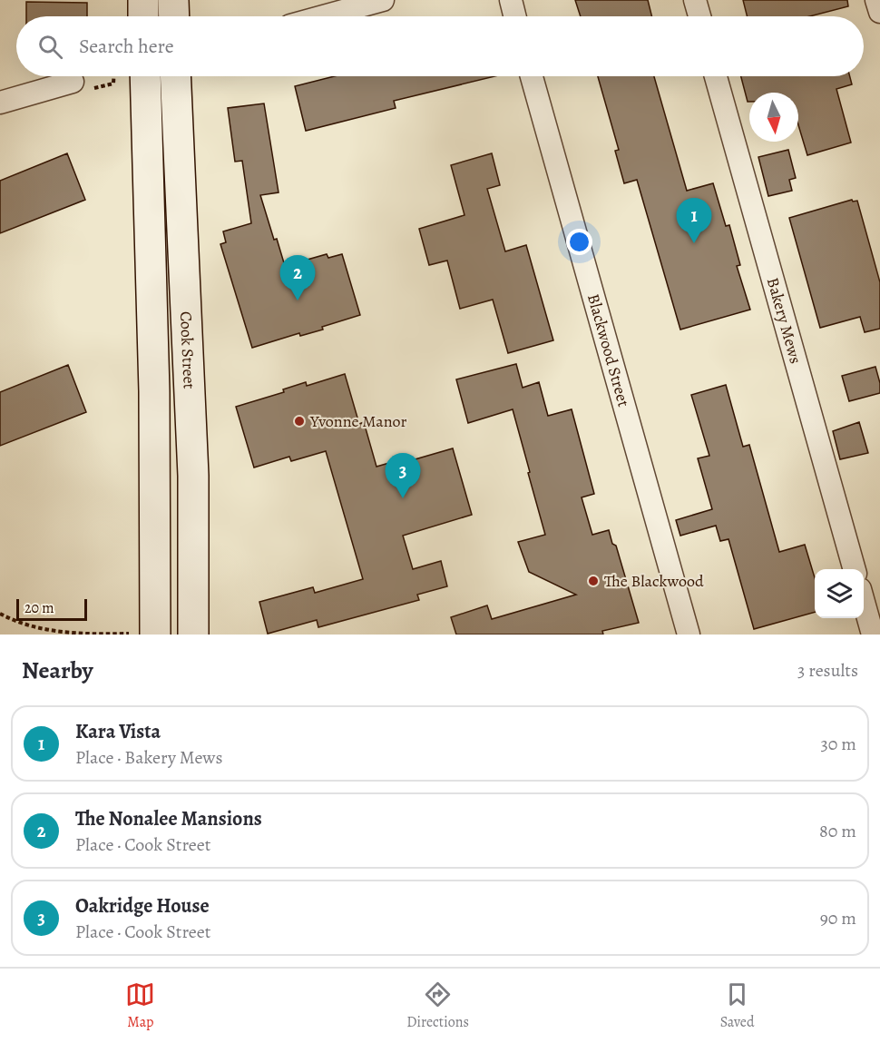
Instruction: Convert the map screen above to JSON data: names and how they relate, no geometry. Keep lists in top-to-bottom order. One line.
{"streets":{"main road":["Cook Street"],"street":["Bakery Mews","Blackwood Street"]},"places":["Yvonne Manor","The Blackwood"],"scale_bar":"20 m","north":"bottom","page":{"search":"Search here","pins":["1","2","3"],"scale":"20 m","heading":["Nearby","3 results"],"list":[{"mark":"1","name":"Kara Vista","note":"Place · Bakery Mews","value":"30 m"},{"mark":"2","name":"The Nonalee Mansions","note":"Place · Cook Street","value":"80 m"},{"mark":"3","name":"Oakridge House","note":"Place · Cook Street","value":"90 m"}],"nav":["Map","Directions","Saved"]}}
